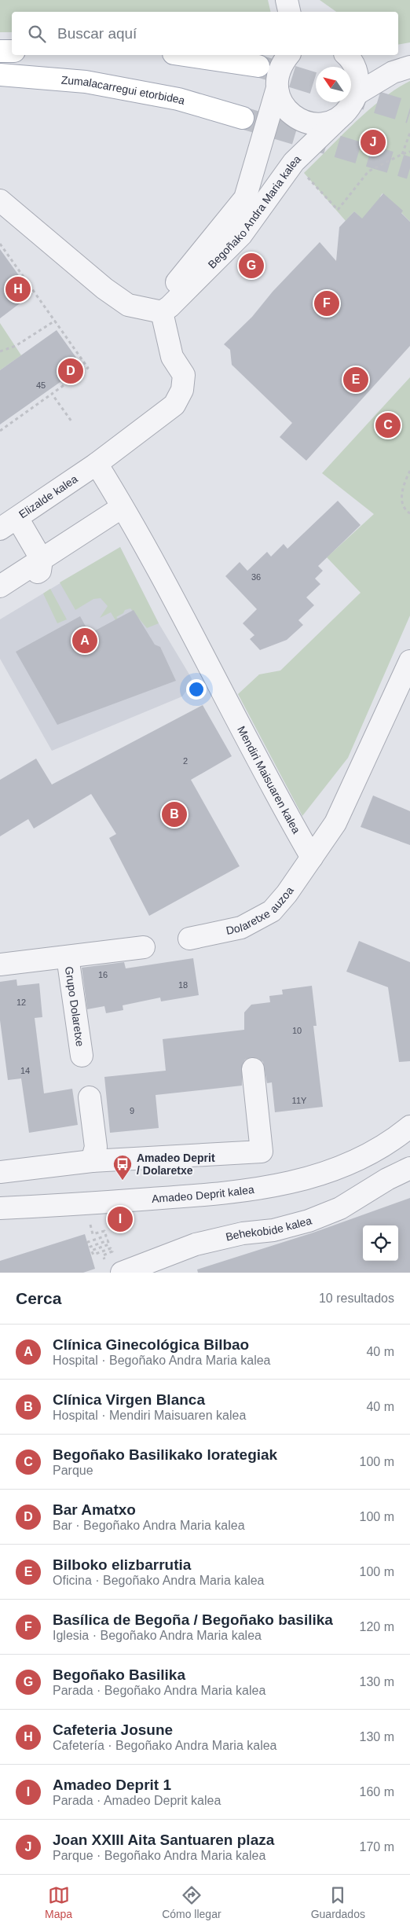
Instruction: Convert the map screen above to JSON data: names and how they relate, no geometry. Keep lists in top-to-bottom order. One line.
{"streets":{"main road":["Zumalacarregui etorbidea"],"street":["Begoñako Andra Maria kalea","Elizalde kalea","Mendiri Maisuaren kalea","Dolaretxe auzoa","Grupo Dolaretxe","Amadeo Deprit kalea","Behekobide kalea"]},"crossings":[["Begoñako Andra Maria kalea","Elizalde kalea"],["Mendiri Maisuaren kalea","Dolaretxe auzoa"]],"places":{"bus stop":["Amadeo Deprit / Dolaretxe"]},"house_numbers":["45","36","2","16","18","12","10","14","11Y","9"],"north":"top left","page":{"search":"Buscar aquí","pins":["J","G","H","F","D","E","C","A","B","I"],"heading":["Cerca","10 resultados"],"list":[{"mark":"A","name":"Clínica Ginecológica Bilbao","note":"Hospital · Begoñako Andra Maria kalea","value":"40 m"},{"mark":"B","name":"Clínica Virgen Blanca","note":"Hospital · Mendiri Maisuaren kalea","value":"40 m"},{"mark":"C","name":"Begoñako Basilikako lorategiak","note":"Parque","value":"100 m"},{"mark":"D","name":"Bar Amatxo","note":"Bar · Begoñako Andra Maria kalea","value":"100 m"},{"mark":"E","name":"Bilboko elizbarrutia","note":"Oficina · Begoñako Andra Maria kalea","value":"100 m"},{"mark":"F","name":"Basílica de Begoña / Begoñako basilika","note":"Iglesia · Begoñako Andra Maria kalea","value":"120 m"},{"mark":"G","name":"Begoñako Basilika","note":"Parada · Begoñako Andra Maria kalea","value":"130 m"},{"mark":"H","name":"Cafeteria Josune","note":"Cafetería · Begoñako Andra Maria kalea","value":"130 m"},{"mark":"I","name":"Amadeo Deprit 1","note":"Parada · Amadeo Deprit kalea","value":"160 m"},{"mark":"J","name":"Joan XXIII Aita Santuaren plaza","note":"Parque · Begoñako Andra Maria kalea","value":"170 m"}],"nav":["Mapa","Cómo llegar","Guardados"]}}
